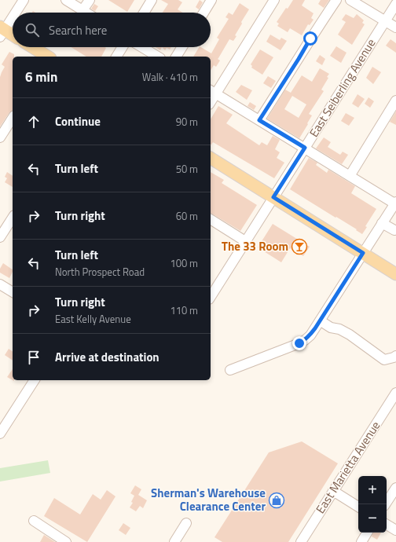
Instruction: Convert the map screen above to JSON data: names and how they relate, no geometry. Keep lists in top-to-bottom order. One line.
{"streets":{"street":["East Seiberling Avenue","East Marietta Avenue"]},"places":{"bar":["The 33 Room"],"shop":["Sherman's Warehouse Clearance Center"]},"page":{"search":"Search here","heading":["6 min","Walk · 410 m"],"list":[["Continue","90 m"],["Turn left","50 m"],["Turn right","60 m"],["Turn left","North Prospect Road","100 m"],["Turn right","East Kelly Avenue","110 m"],"Arrive at destination"],"map_buttons":["+","−"]}}
